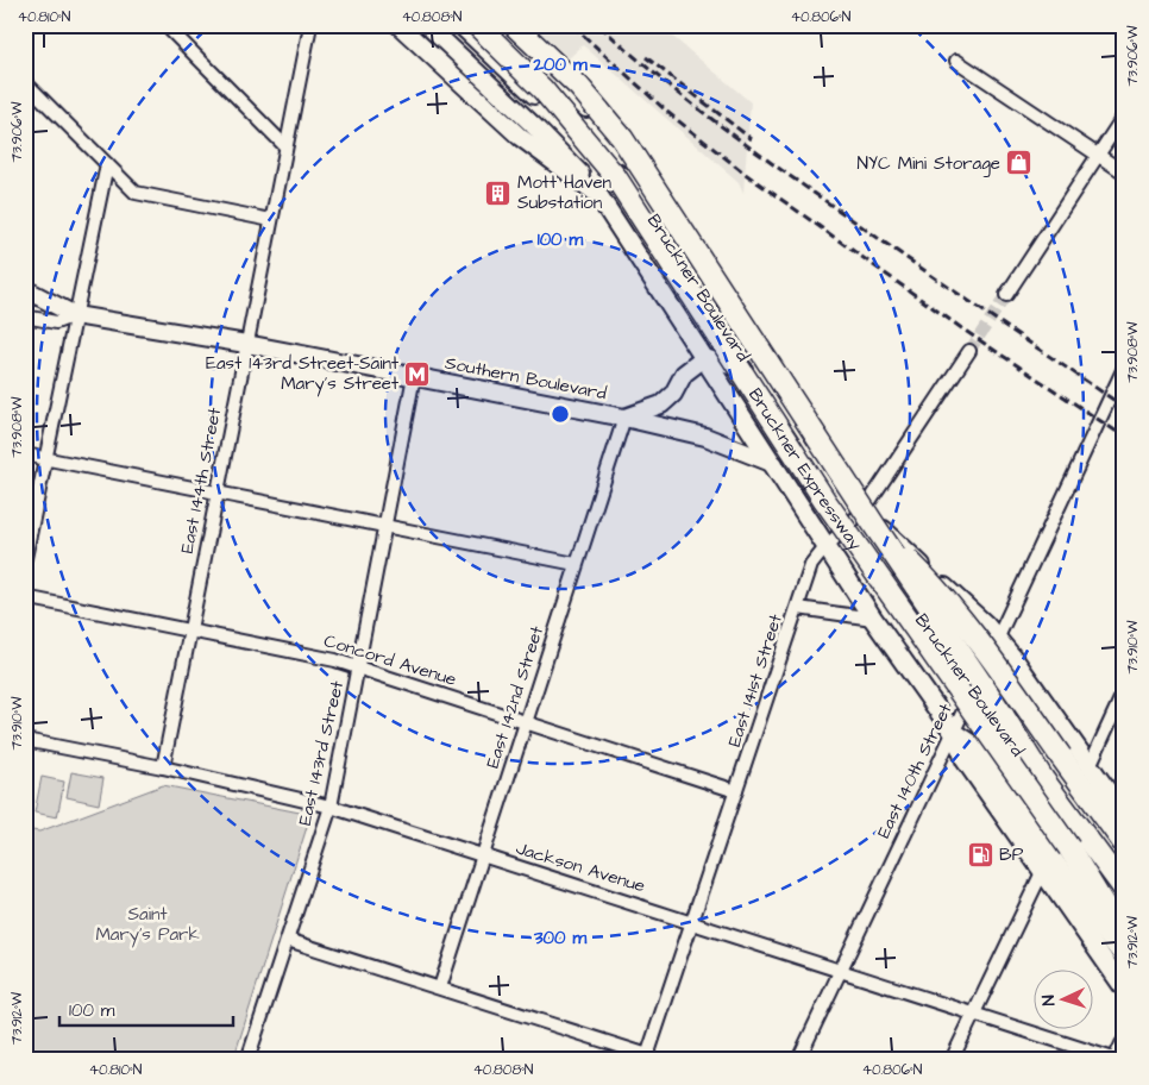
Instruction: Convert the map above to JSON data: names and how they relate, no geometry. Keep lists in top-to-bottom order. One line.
{"streets":{"highway":["Bruckner Expressway"],"main road":["Bruckner Boulevard","Southern Boulevard"],"street":["East 144th Street","Concord Avenue","East 141st Street","East 142nd Street","East 143rd Street","East 140th Street","Jackson Avenue"]},"crossings":[["Bruckner Boulevard","Southern Boulevard"],["Bruckner Boulevard","Bruckner Expressway"],["Bruckner Boulevard","East 141st Street"],["Bruckner Boulevard","East 140th Street"],["Southern Boulevard","East 144th Street"],["Southern Boulevard","East 142nd Street"],["Southern Boulevard","East 143rd Street"],["Bruckner Expressway","East 141st Street"],["East 144th Street","Concord Avenue"],["East 144th Street","Jackson Avenue"],["Concord Avenue","East 141st Street"],["Concord Avenue","East 142nd Street"],["Concord Avenue","East 143rd Street"],["East 141st Street","Jackson Avenue"],["East 142nd Street","Jackson Avenue"],["East 143rd Street","Jackson Avenue"],["East 140th Street","Jackson Avenue"]],"parks":["Saint Mary's Park"],"places":{"shop":["NYC Mini Storage"],"building":["Mott Haven Substation"],"metro station":["East 143rd Street–Saint Mary’s Street"],"fuel station":["BP"]},"scale_bar":"100 m","north":"left","coordinates":["40.810°N","40.808°N","40.806°N","73.906°W","73.908°W","73.910°W","73.912°W"],"rings":["200 m","100 m","300 m"]}
